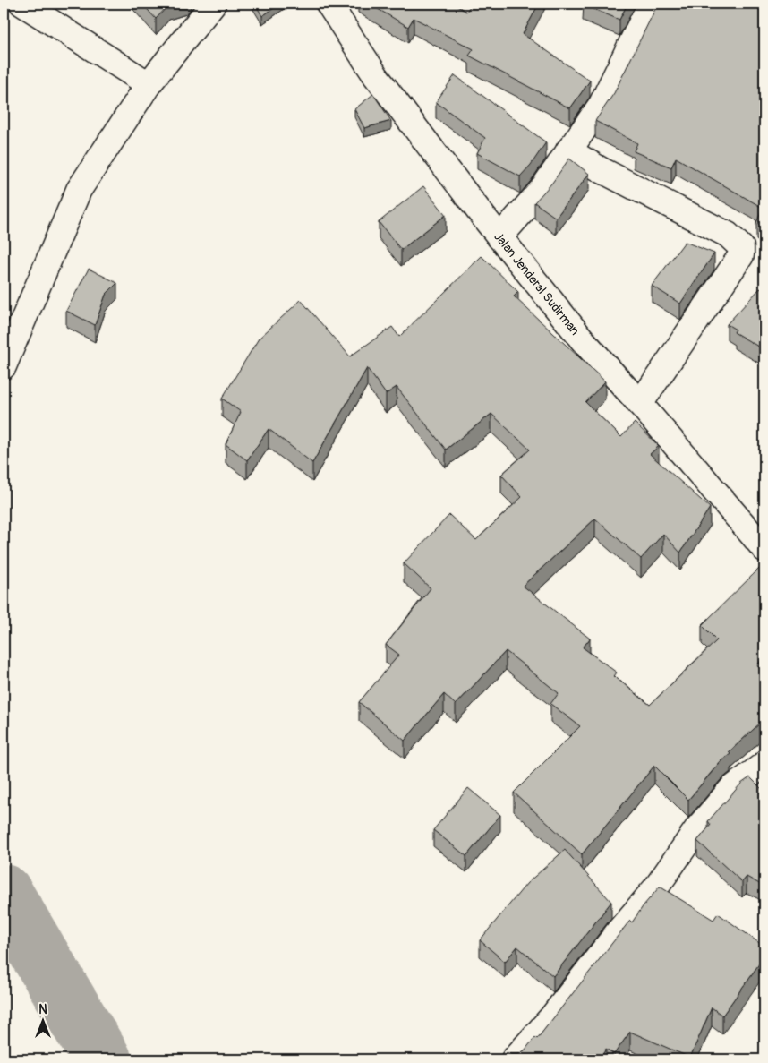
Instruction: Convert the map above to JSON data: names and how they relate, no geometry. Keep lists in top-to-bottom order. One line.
{"streets":{"street":["Jalan Jenderal Sudirman"]},"north":"top"}
